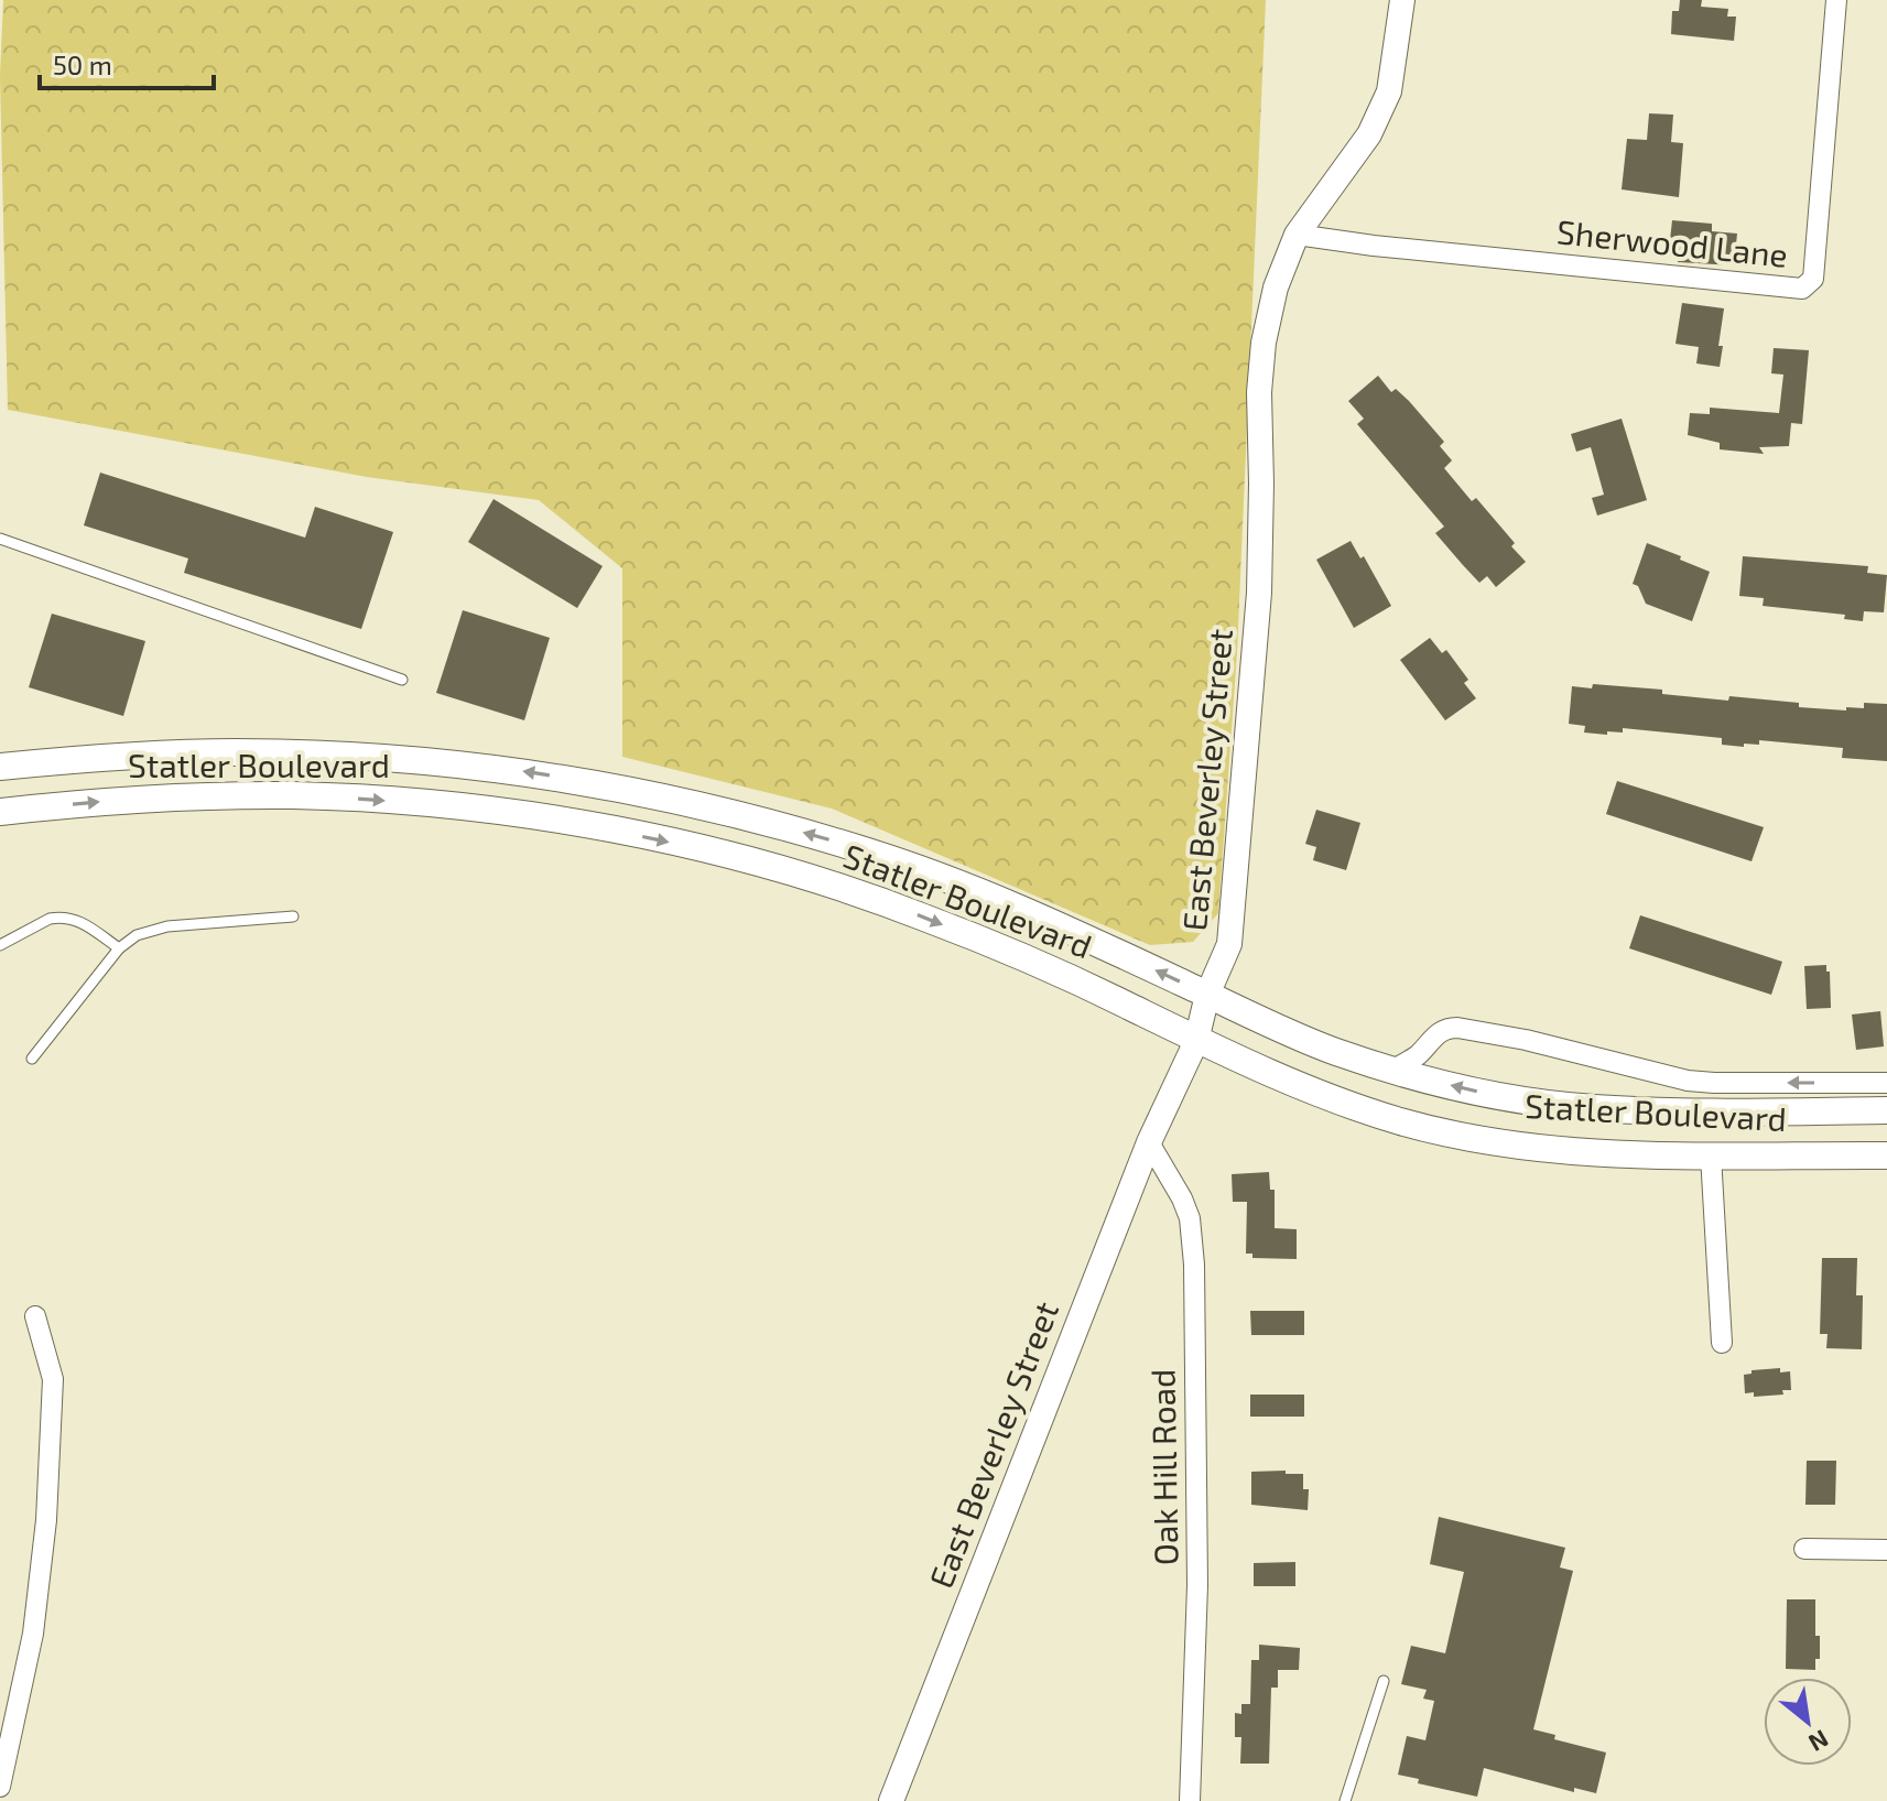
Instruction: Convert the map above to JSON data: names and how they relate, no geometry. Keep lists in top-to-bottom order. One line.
{"streets":{"main road":["Statler Boulevard"],"street":["Sherwood Lane","East Beverley Street","Oak Hill Road"]},"crossings":[["Sherwood Lane","East Beverley Street"],["Statler Boulevard","East Beverley Street"],["East Beverley Street","Oak Hill Road"]],"scale_bar":"50 m","north":"bottom right"}
